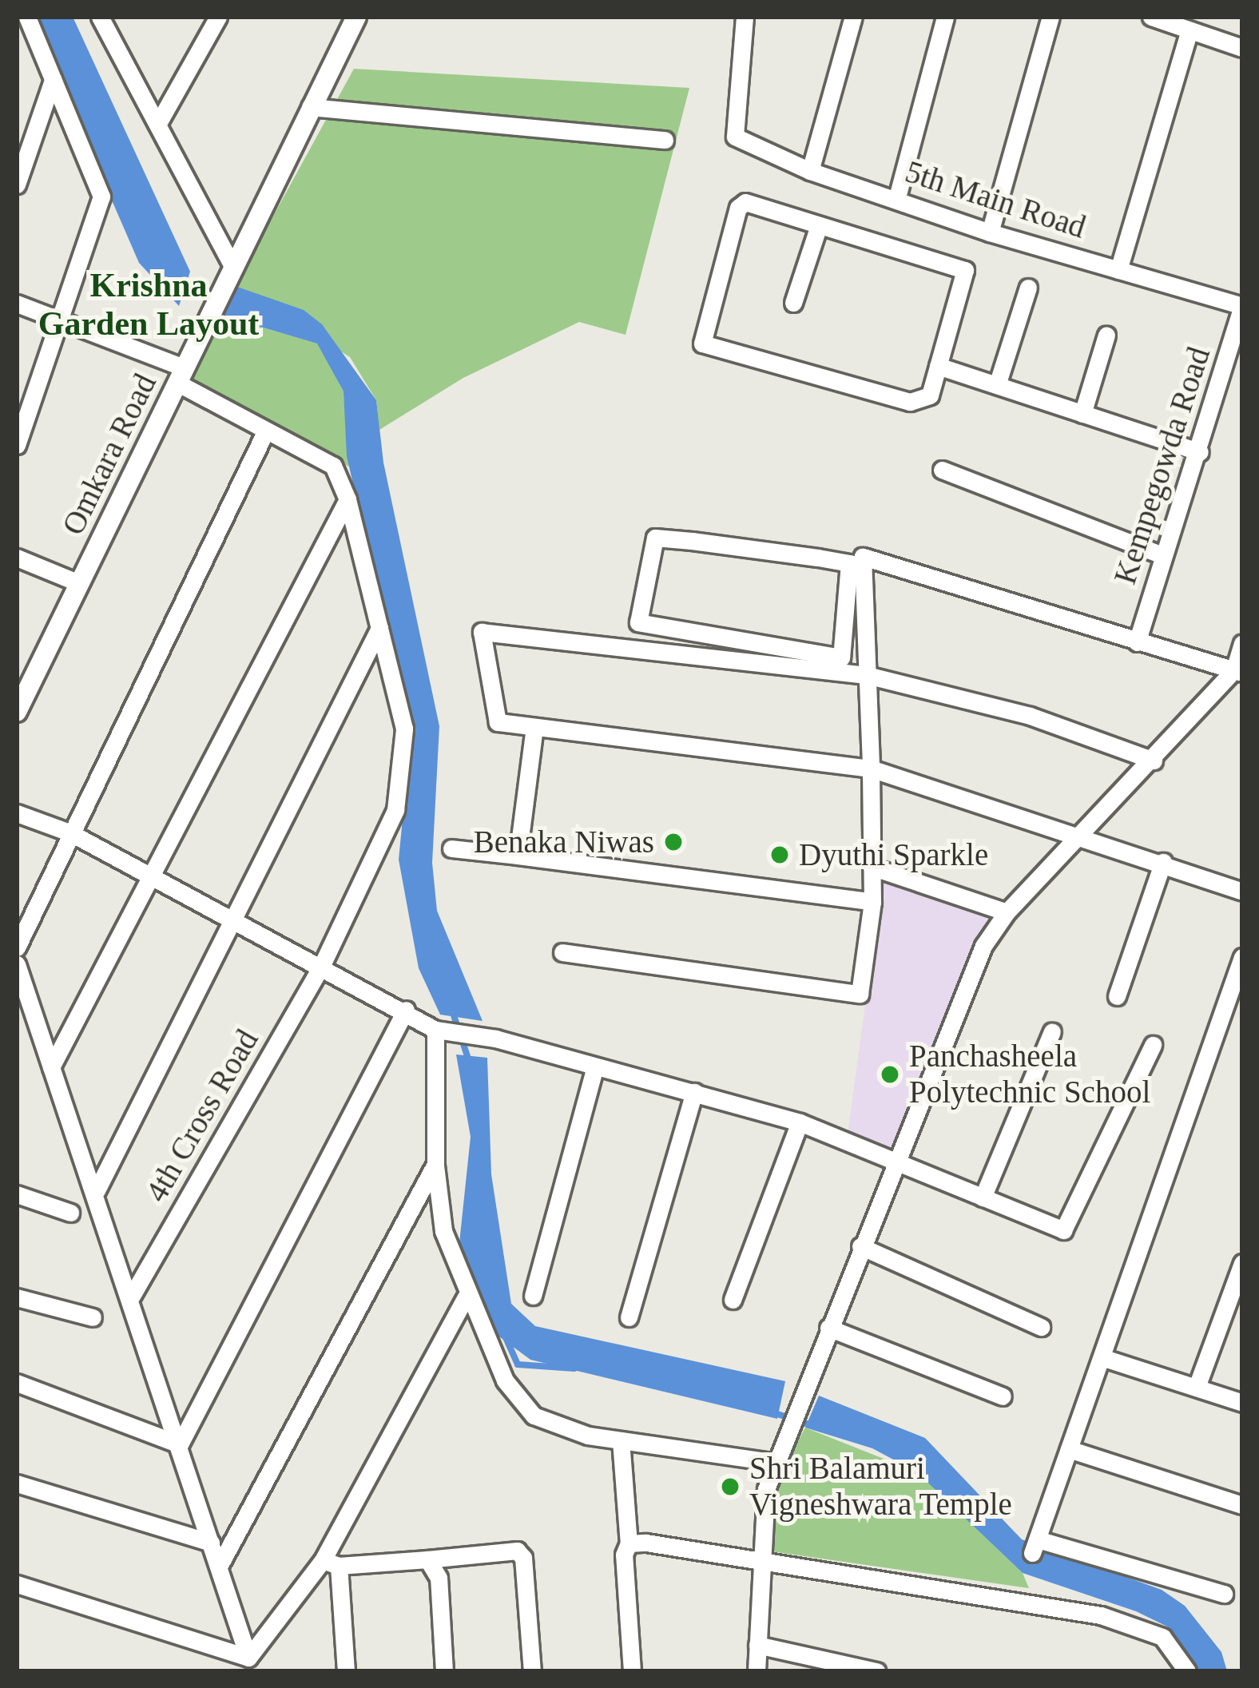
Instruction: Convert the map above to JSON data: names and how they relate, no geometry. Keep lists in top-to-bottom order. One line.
{"streets":{"street":["5th Main Road","Omkara Road","Kempegowda Road","4th Cross Road"]},"crossings":[["5th Main Road","Kempegowda Road"],["Omkara Road","4th Cross Road"]],"districts":["Krishna Garden Layout"],"places":["Benaka Niwas","Dyuthi Sparkle","Panchasheela Polytechnic School","Shri Balamuri Vigneshwara Temple"]}
